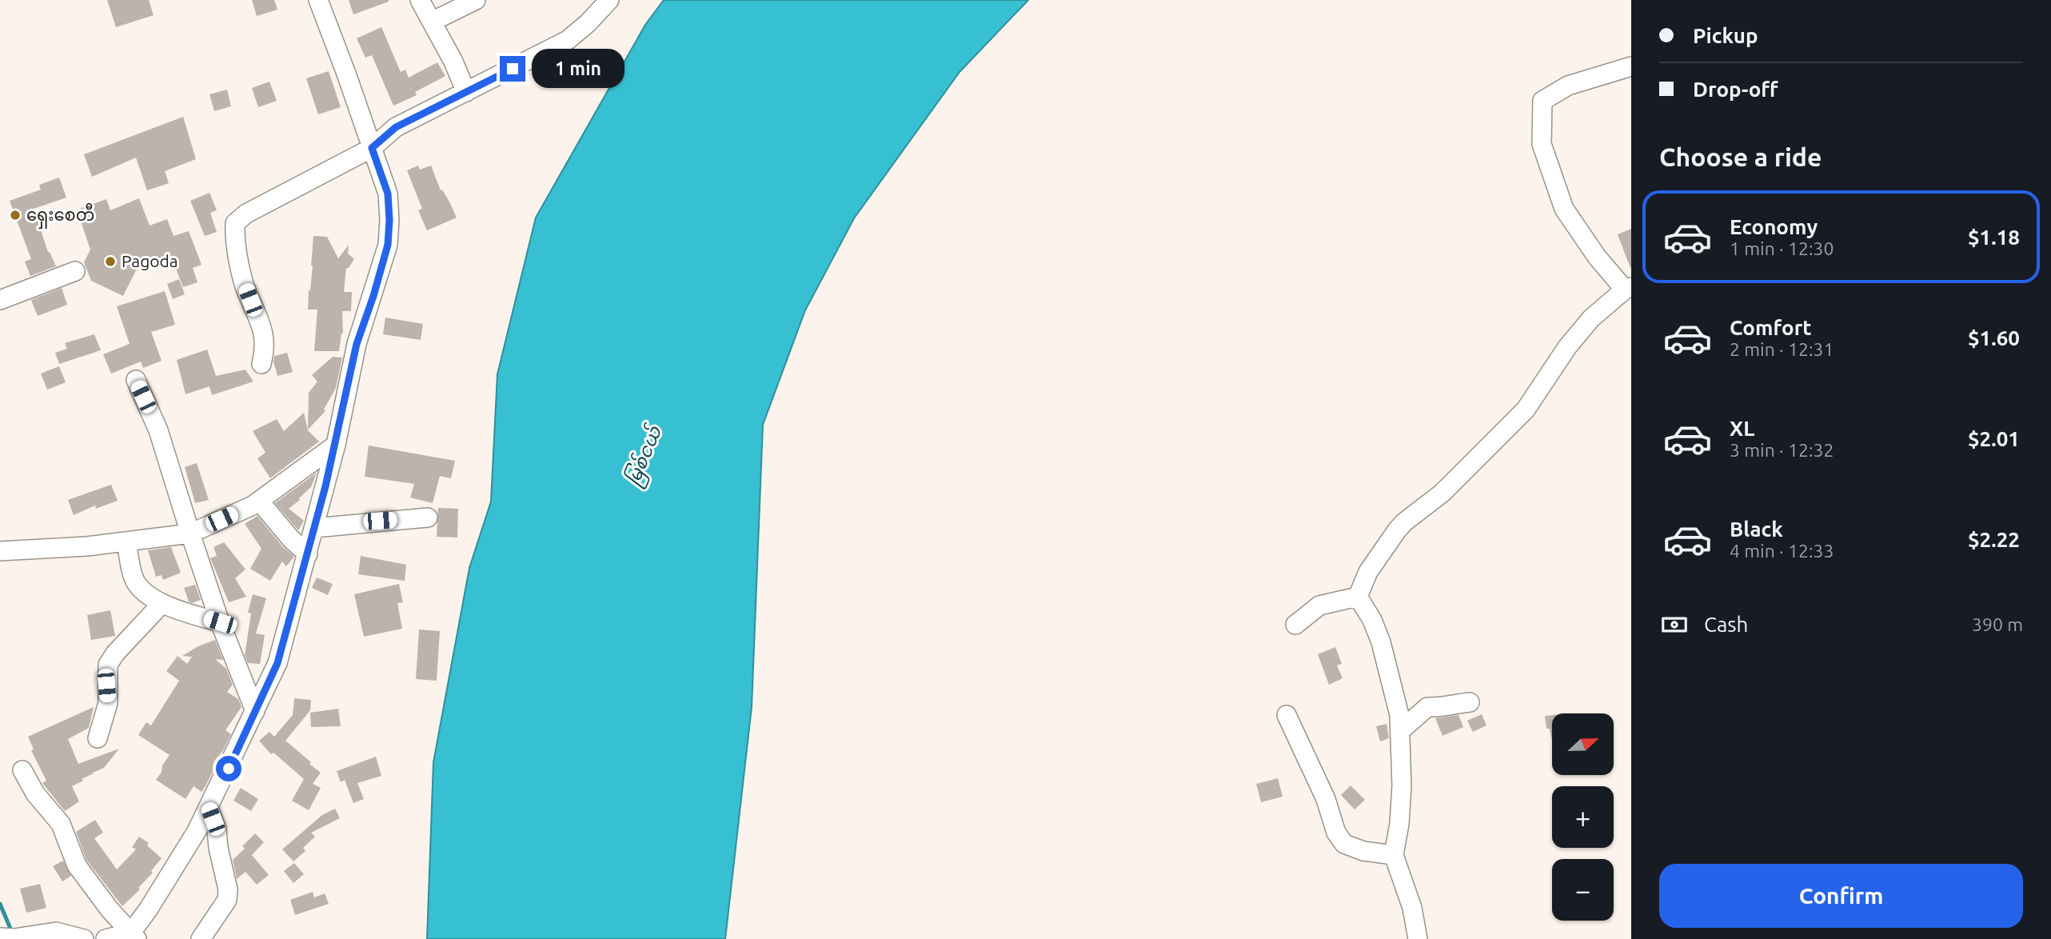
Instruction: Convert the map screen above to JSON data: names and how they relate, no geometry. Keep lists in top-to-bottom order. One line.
{"water":["မြစ်ငယ်"],"places":["ရှေးစေတီ","Pagoda"],"north":"right","page":{"banner":["Pickup","Drop-off"],"bubble":"1 min","heading":"Choose a ride","list":[{"name":"Economy","note":"1 min · 12:30","value":"$1.18"},{"name":"Comfort","note":"2 min · 12:31","value":"$1.60"},{"name":"XL","note":"3 min · 12:32","value":"$2.01"},{"name":"Black","note":"4 min · 12:33","value":"$2.22"}],"pay":["Cash","390 m"],"map_buttons":["+","−"],"buttons":"Confirm"}}
